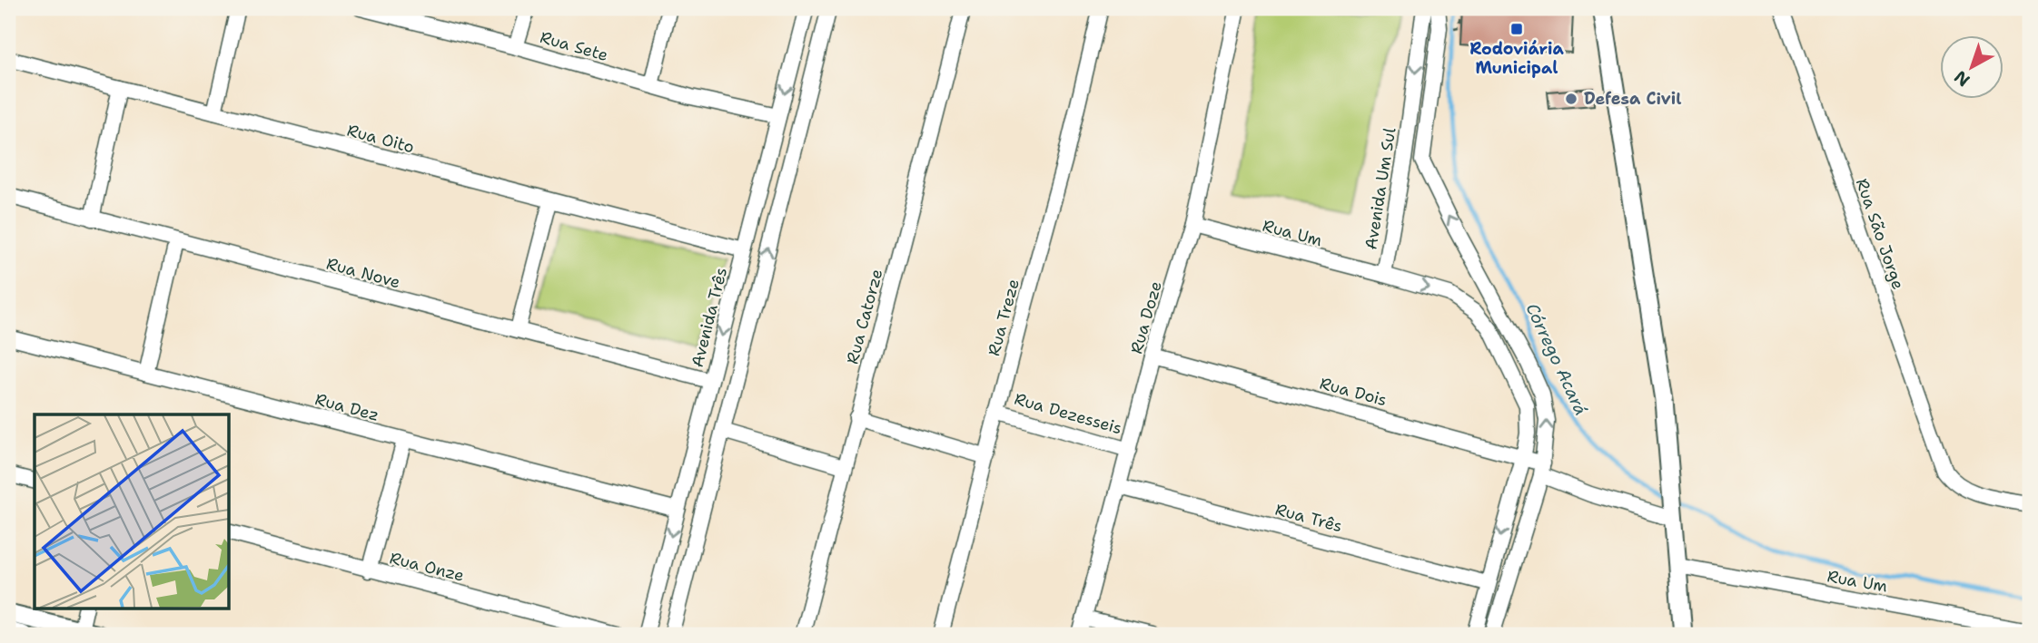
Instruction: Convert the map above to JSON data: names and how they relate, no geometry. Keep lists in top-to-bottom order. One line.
{"streets":{"street":["Rua Sete","Rua Oito","Avenida Um Sul","Rua Um","Rua São Jorge","Rua Nove","Rua Catorze","Avenida Três","Rua Treze","Rua Doze","Rua Dois","Rua Dez","Rua Dezesseis","Rua Três","Rua Onze"]},"crossings":[["Rua Sete","Avenida Três"],["Rua Oito","Avenida Três"],["Avenida Um Sul","Rua Um"],["Rua Um","Rua Doze"],["Rua Nove","Avenida Três"],["Avenida Três","Rua Dez"],["Rua Treze","Rua Dezesseis"],["Rua Doze","Rua Dois"],["Rua Doze","Rua Dezesseis"],["Rua Doze","Rua Três"]],"water":["Córrego Acará"],"places":{"transit":["Rodoviária Municipal"],"other":["Defesa Civil"]},"north":"bottom left"}
